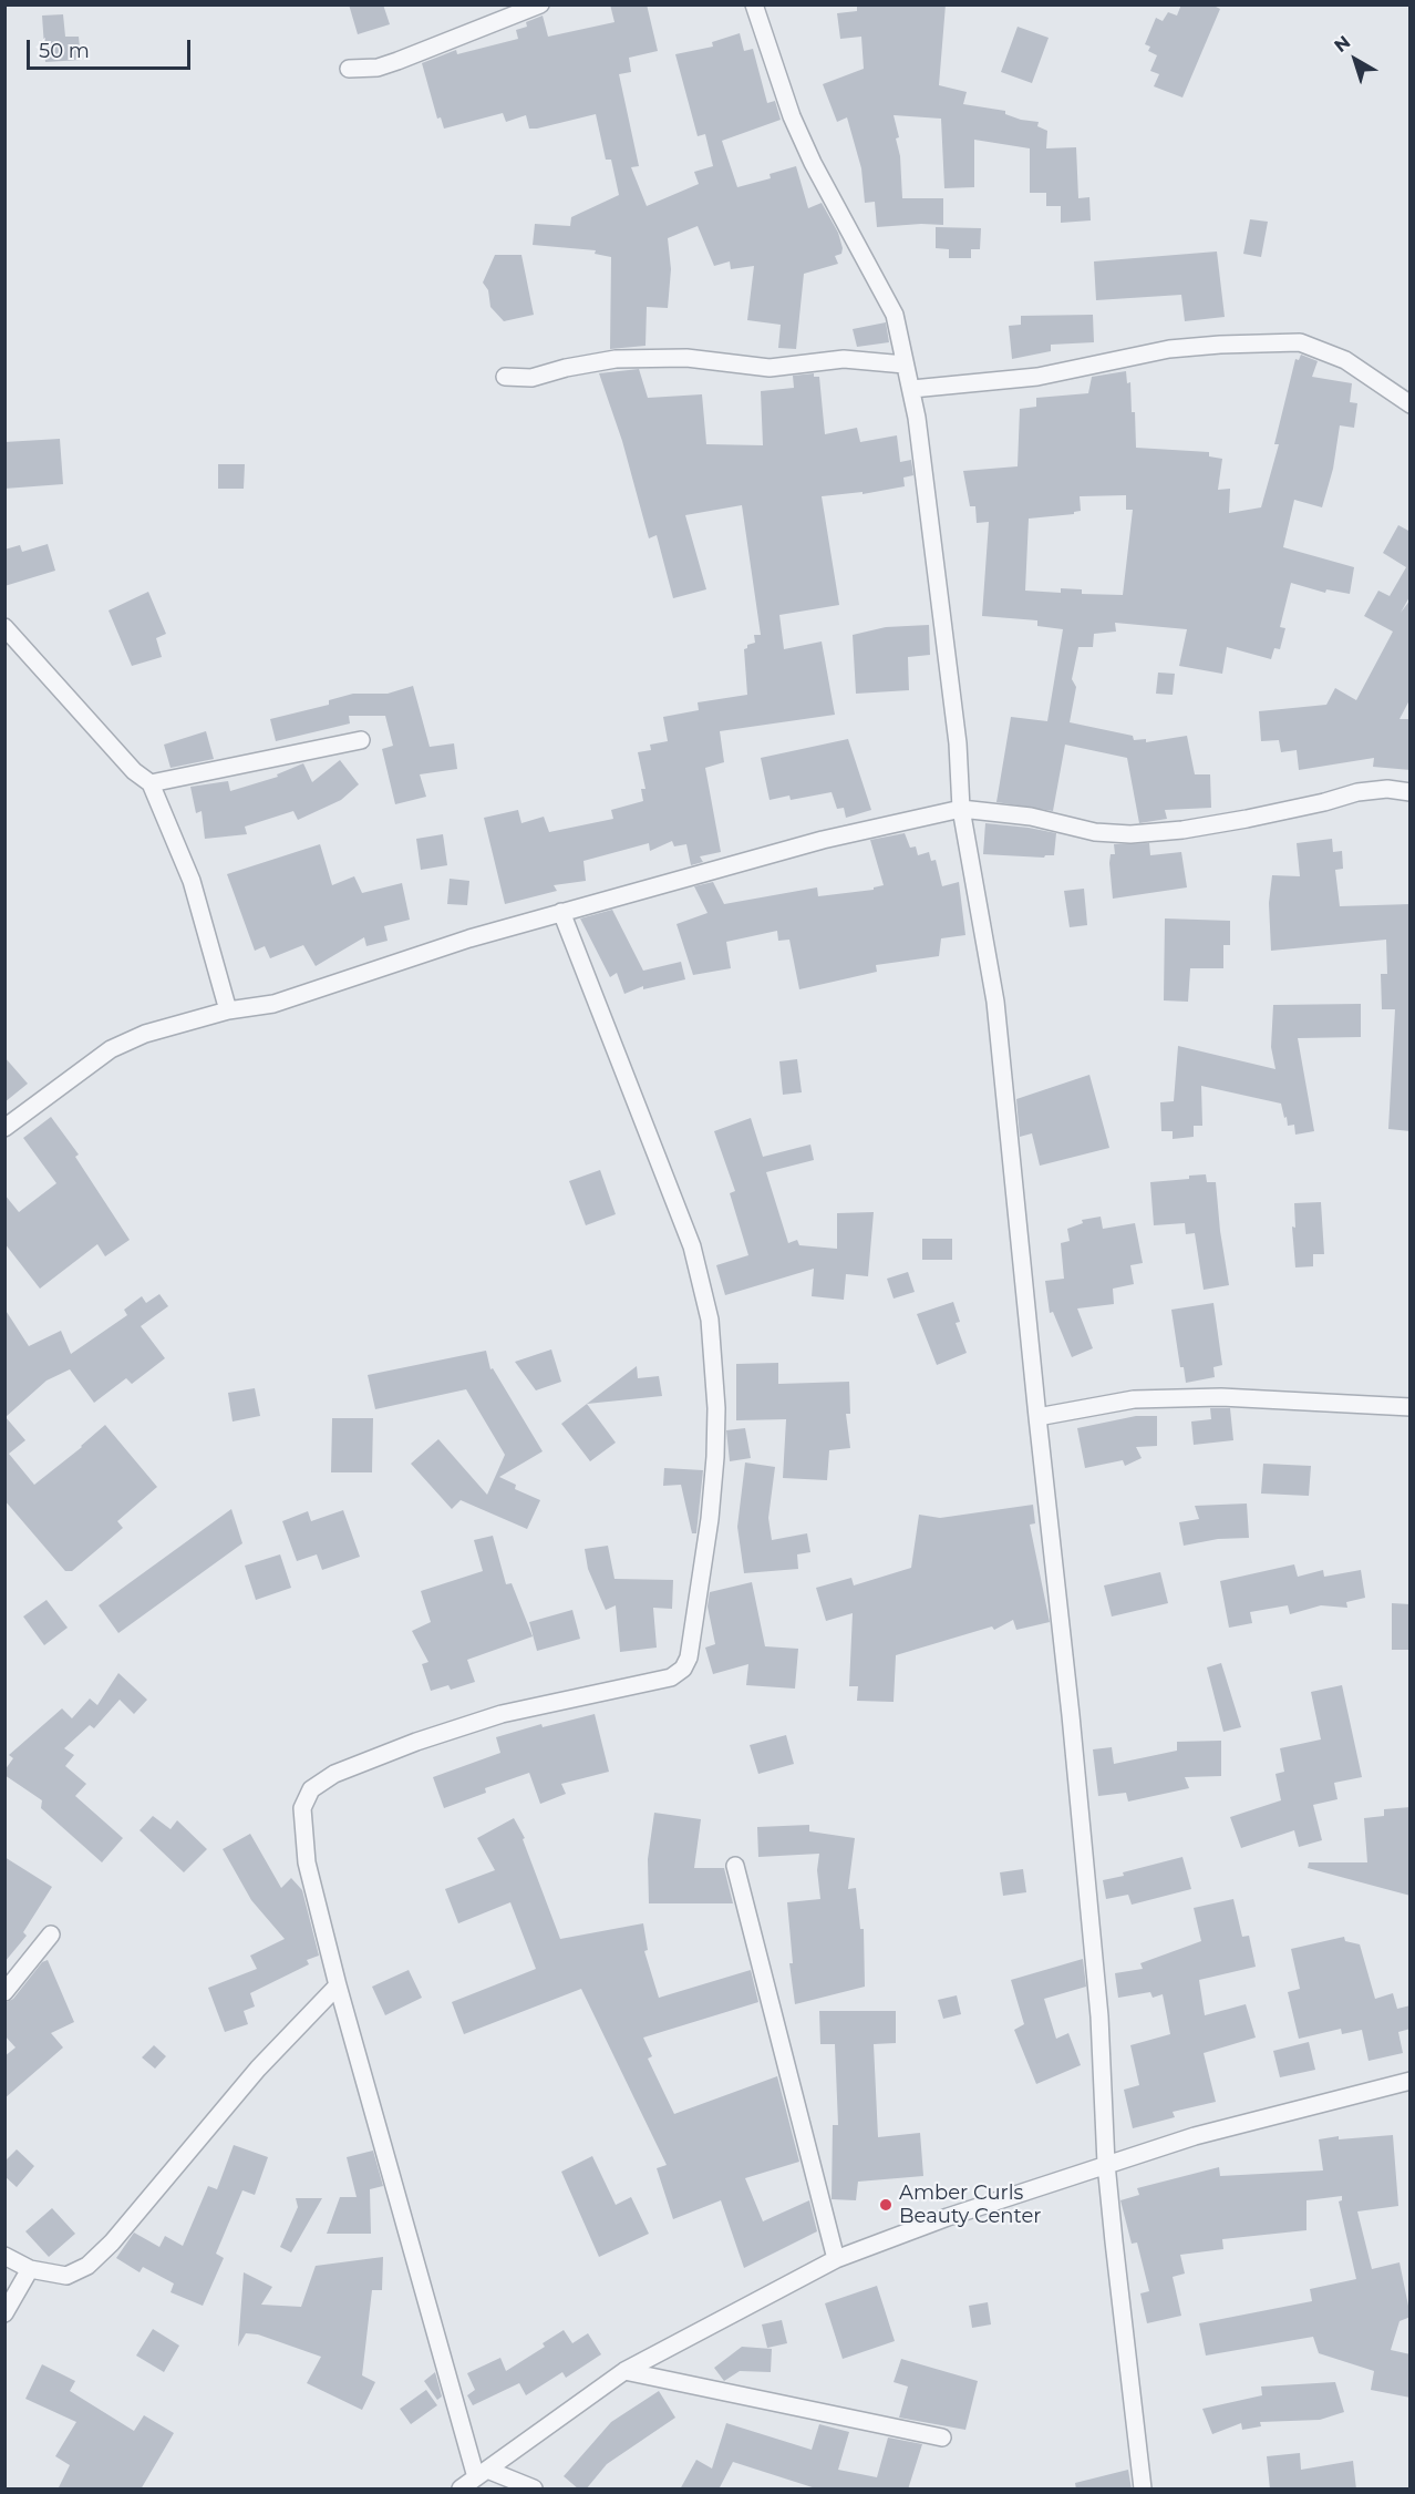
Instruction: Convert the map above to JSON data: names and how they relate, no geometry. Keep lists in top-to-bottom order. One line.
{"places":["Amber Curls Beauty Center"],"scale_bar":"50 m","north":"top left"}
